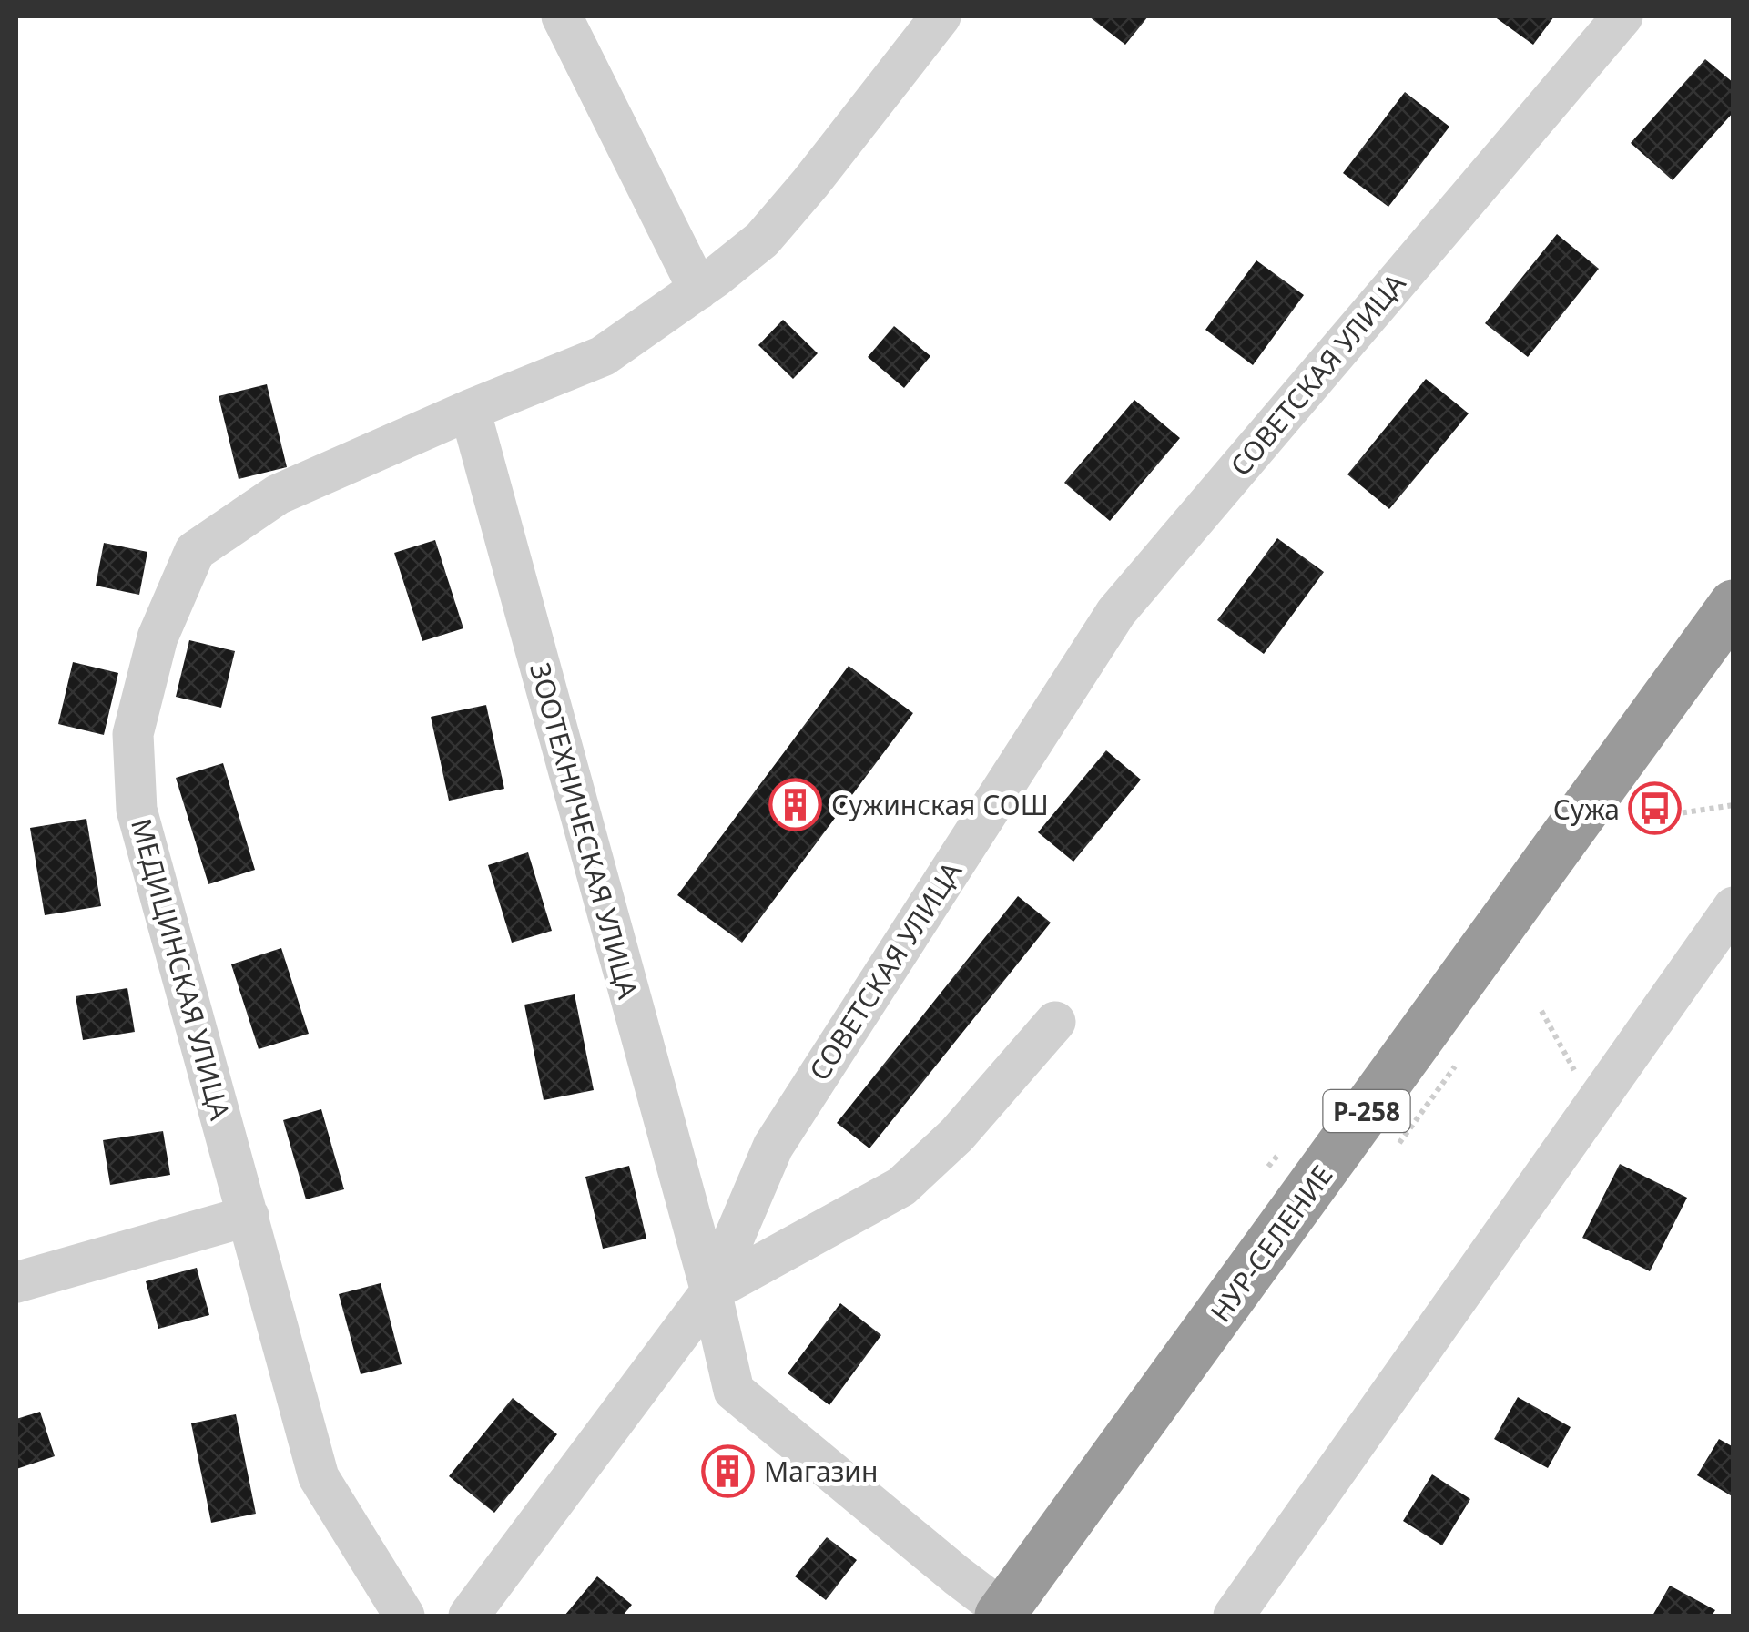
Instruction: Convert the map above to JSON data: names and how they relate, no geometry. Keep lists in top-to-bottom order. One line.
{"streets":{"highway":["Р-258","НУР-СЕЛЕНИЕ"],"street":["СОВЕТСКАЯ УЛИЦА","ЗООТЕХНИЧЕСКАЯ УЛИЦА","МЕДИЦИНСКАЯ УЛИЦА"]},"crossings":[["СОВЕТСКАЯ УЛИЦА","ЗООТЕХНИЧЕСКАЯ УЛИЦА"],["ЗООТЕХНИЧЕСКАЯ УЛИЦА","МЕДИЦИНСКАЯ УЛИЦА"],["ЗООТЕХНИЧЕСКАЯ УЛИЦА","НУР-СЕЛЕНИЕ"]],"places":{"building":["Сужинская СОШ","Магазин"],"bus stop":["Сужа"]}}
